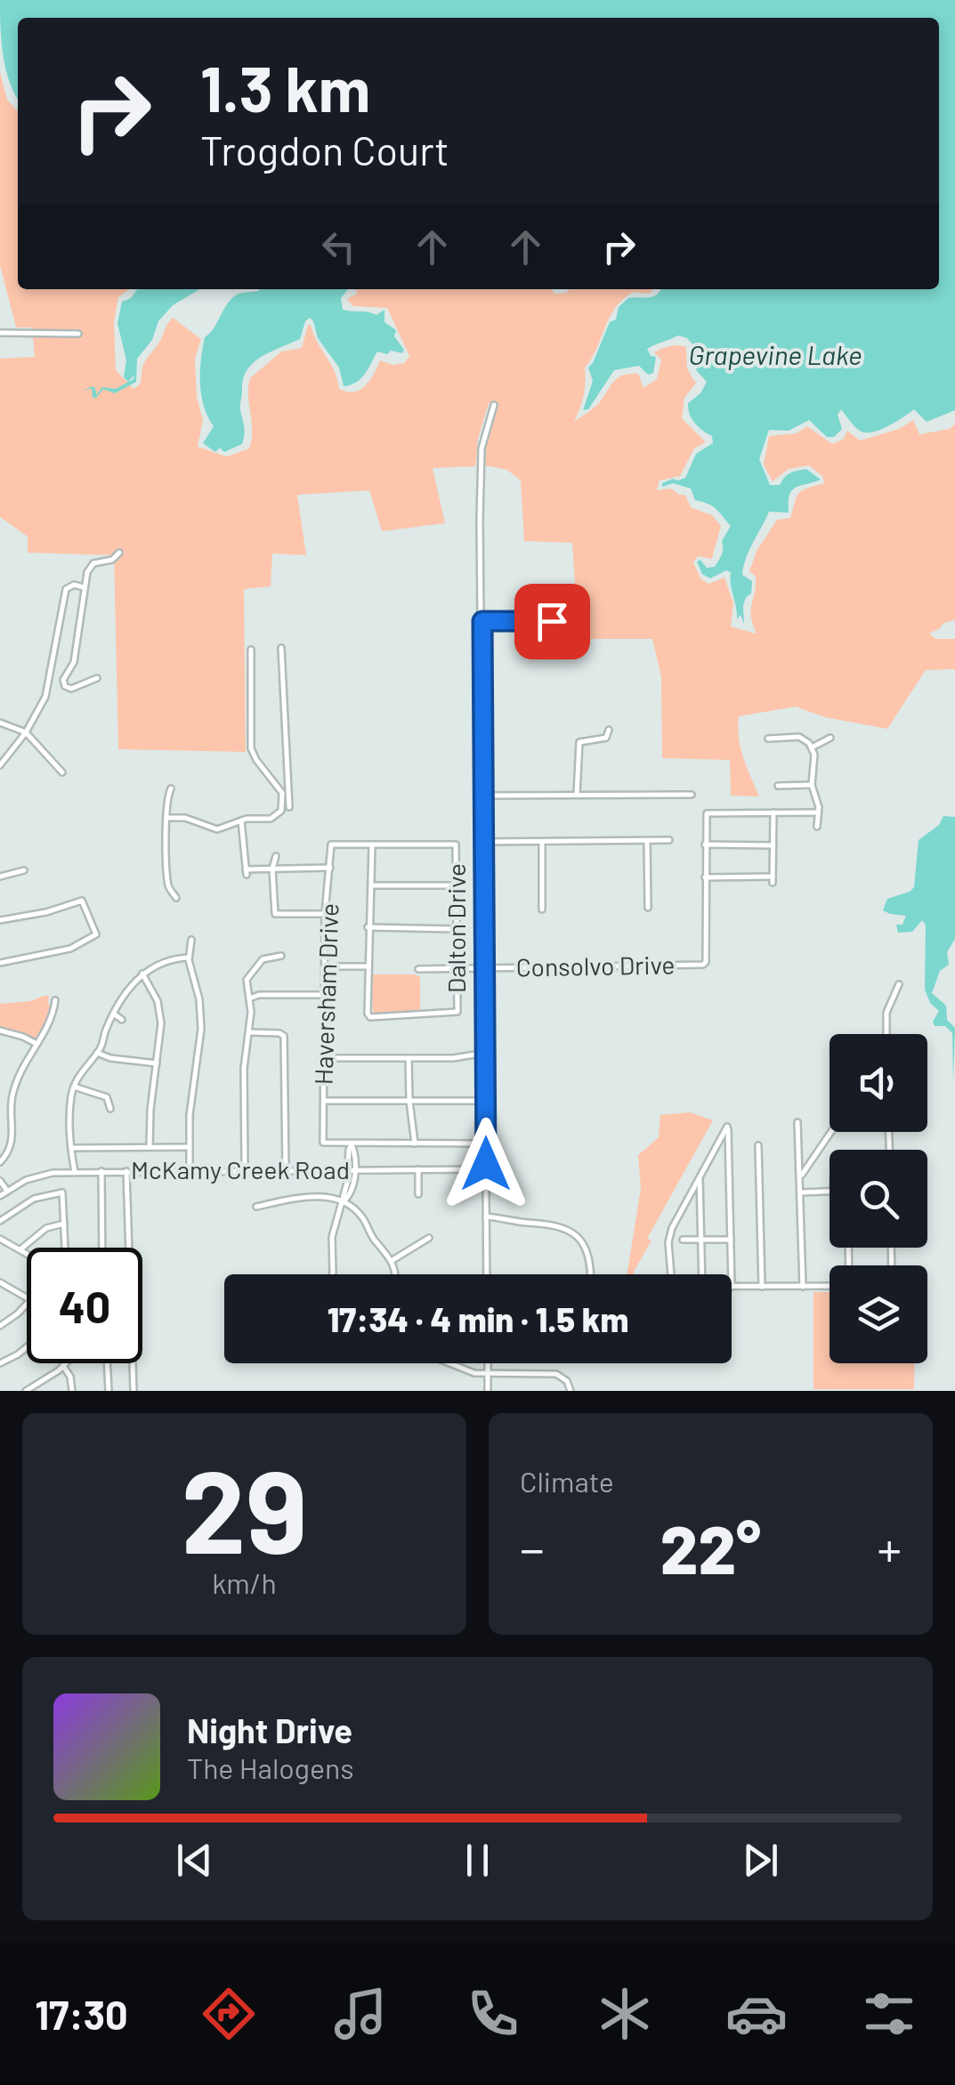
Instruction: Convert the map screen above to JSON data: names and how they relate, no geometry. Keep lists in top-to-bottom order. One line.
{"streets":{"street":["Dalton Drive","Consolvo Drive","Haversham Drive","McKamy Creek Road"]},"crossings":[["Dalton Drive","Consolvo Drive"],["Dalton Drive","Haversham Drive"]],"water":["Grapevine Lake"],"page":{"turn":["1.3 km","Trogdon Court"],"limit":"40","trip":"17:34 · 4 min · 1.5 km","tile":[["29","km/h"],"Climate"],"heat":["−","22°","+"],"song":["Night Drive","The Halogens"],"tabs":"17:30"}}
